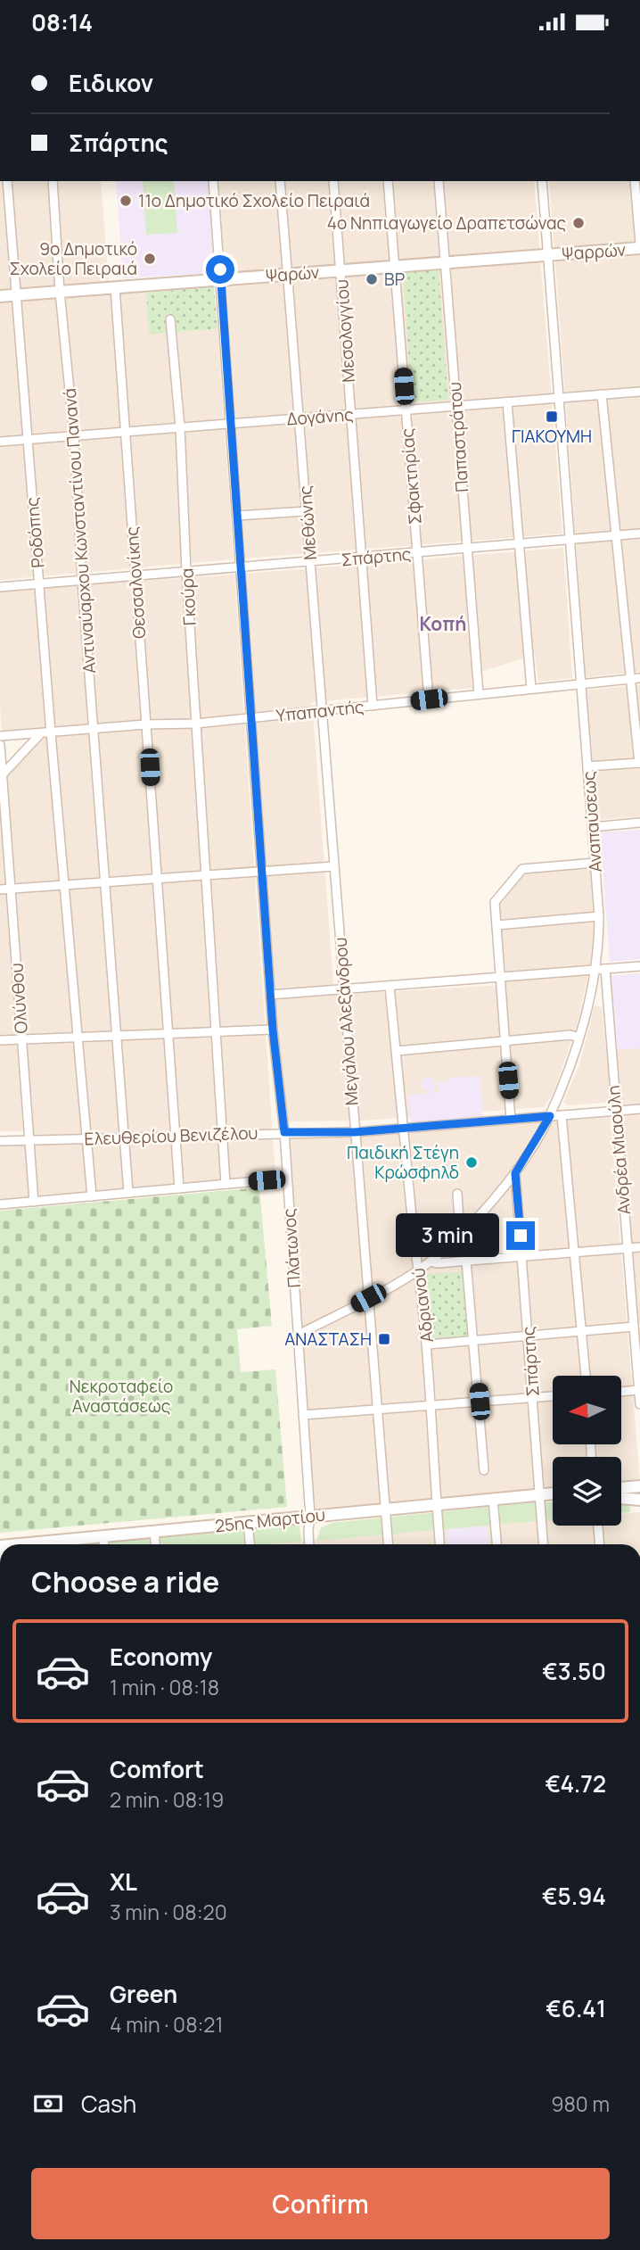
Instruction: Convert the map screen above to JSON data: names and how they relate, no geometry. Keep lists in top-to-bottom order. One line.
{"streets":{"street":["Ψαρρών","Ψαρών","Μεσολογγίου","Δογάνης","Παπαστράτου","Σφακτηρίας","Μεθώνης","Αντιναύαρχου Κωνσταντίνου Πανανά","Ροδόπης","Σπάρτης","Θεσσαλονίκης","Γκούρα","Υπαπαντής","Αναπαύσεως","Ολύνθου","Μεγάλου Αλεξάνδρου","Ελευθερίου Βενιζέλου","Ανδρέα Μιαούλη","Πλάτωνος","Αδριανού","25ης Μαρτίου"]},"crossings":[["Ψαρρών","Ψαρών"],["Ψαρρών","Αναπαύσεως"],["Ψαρών","Μεσολογγίου"],["Ψαρών","Παπαστράτου"],["Ψαρών","Σφακτηρίας"],["Ψαρών","Μεθώνης"],["Ψαρών","Αντιναύαρχου Κωνσταντίνου Πανανά"],["Ψαρών","Ροδόπης"],["Ψαρών","Θεσσαλονίκης"],["Ψαρών","Αναπαύσεως"],["Ψαρών","Πλάτωνος"],["Μεσολογγίου","Δογάνης"],["Μεσολογγίου","Σπάρτης"],["Μεσολογγίου","Υπαπαντής"],["Δογάνης","Παπαστράτου"],["Δογάνης","Σφακτηρίας"],["Δογάνης","Μεθώνης"],["Δογάνης","Αντιναύαρχου Κωνσταντίνου Πανανά"],["Δογάνης","Ροδόπης"],["Δογάνης","Θεσσαλονίκης"],["Δογάνης","Γκούρα"],["Δογάνης","Αναπαύσεως"],["Δογάνης","Πλάτωνος"],["Παπαστράτου","Σπάρτης"],["Παπαστράτου","Υπαπαντής"],["Σφακτηρίας","Σπάρτης"],["Σφακτηρίας","Υπαπαντής"],["Μεθώνης","Σπάρτης"],["Μεθώνης","Υπαπαντής"],["Μεθώνης","Μεγάλου Αλεξάνδρου"],["Αντιναύαρχου Κωνσταντίνου Πανανά","Σπάρτης"],["Αντιναύαρχου Κωνσταντίνου Πανανά","Υπαπαντής"],["Αντιναύαρχου Κωνσταντίνου Πανανά","Ελευθερίου Βενιζέλου"],["Ροδόπης","Σπάρτης"],["Ροδόπης","Υπαπαντής"],["Ροδόπης","Ελευθερίου Βενιζέλου"],["Σπάρτης","Θεσσαλονίκης"],["Σπάρτης","Γκούρα"],["Σπάρτης","Αναπαύσεως"],["Σπάρτης","Πλάτωνος"],["Σπάρτης","25ης Μαρτίου"],["Θεσσαλονίκης","Υπαπαντής"],["Θεσσαλονίκης","Ελευθερίου Βενιζέλου"],["Γκούρα","Υπαπαντής"],["Γκούρα","Ελευθερίου Βενιζέλου"],["Υπαπαντής","Αναπαύσεως"],["Υπαπαντής","Πλάτωνος"],["Αναπαύσεως","Μεγάλου Αλεξάνδρου"],["Αναπαύσεως","Ελευθερίου Βενιζέλου"],["Αναπαύσεως","Πλάτωνος"],["Αναπαύσεως","Αδριανού"],["Ολύνθου","Ελευθερίου Βενιζέλου"],["Μεγάλου Αλεξάνδρου","Ελευθερίου Βενιζέλου"],["Μεγάλου Αλεξάνδρου","25ης Μαρτίου"],["Ελευθερίου Βενιζέλου","Ανδρέα Μιαούλη"],["Ελευθερίου Βενιζέλου","Πλάτωνος"],["Ελευθερίου Βενιζέλου","Αδριανού"],["Πλάτωνος","25ης Μαρτίου"],["Αδριανού","25ης Μαρτίου"]],"districts":["Κοπή"],"parks":["Νεκροταφείο Αναστάσεως"],"places":{"other":["11ο Δημοτικό Σχολείο Πειραιά","4ο Νηπιαγωγείο Δραπετσώνας","9ο Δημοτικό Σχολείο Πειραιά","BP","Παιδική Στέγη Κρώσφηλδ"],"transit":["ΓΙΑΚΟΥΜΗ","ΑΝΑΣΤΑΣΗ"]},"north":"left","page":{"status":"08:14","banner":["Ειδικον","Σπάρτης"],"bubble":"3 min","heading":"Choose a ride","list":[{"name":"Economy","note":"1 min · 08:18","value":"€3.50"},{"name":"Comfort","note":"2 min · 08:19","value":"€4.72"},{"name":"XL","note":"3 min · 08:20","value":"€5.94"},{"name":"Green","note":"4 min · 08:21","value":"€6.41"}],"pay":["Cash","980 m"],"buttons":"Confirm"}}
